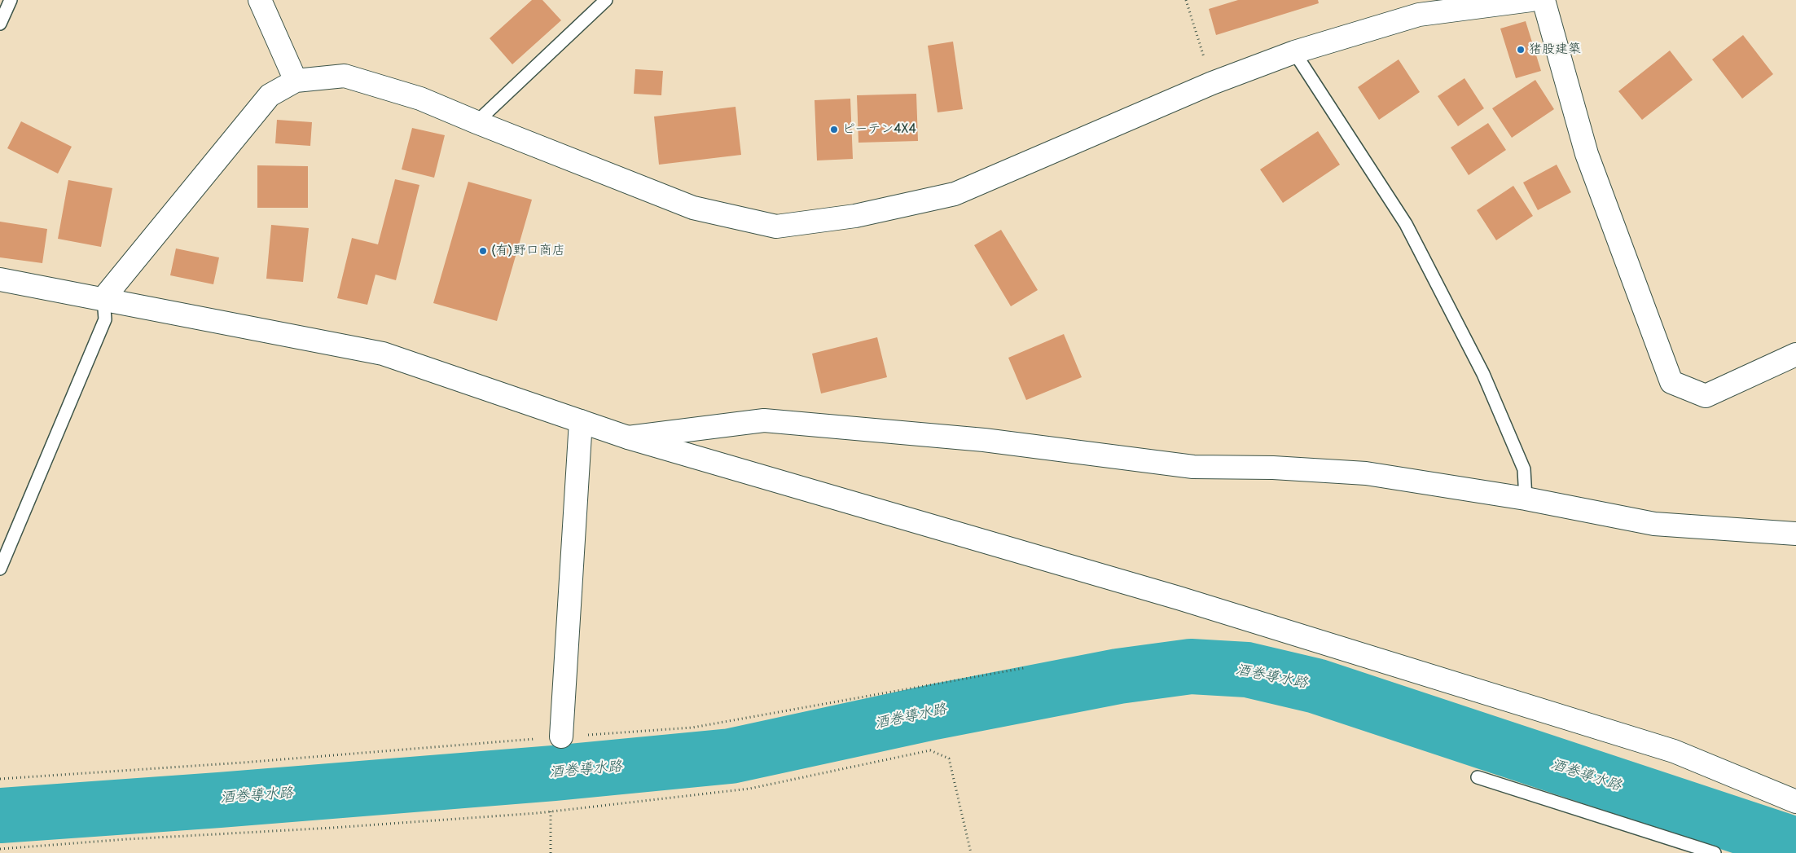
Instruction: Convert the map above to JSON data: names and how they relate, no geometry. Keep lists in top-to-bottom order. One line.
{"water":["酒巻導水路"],"places":["猪股建築","ピーテン4X4","(有)野口商店"]}
